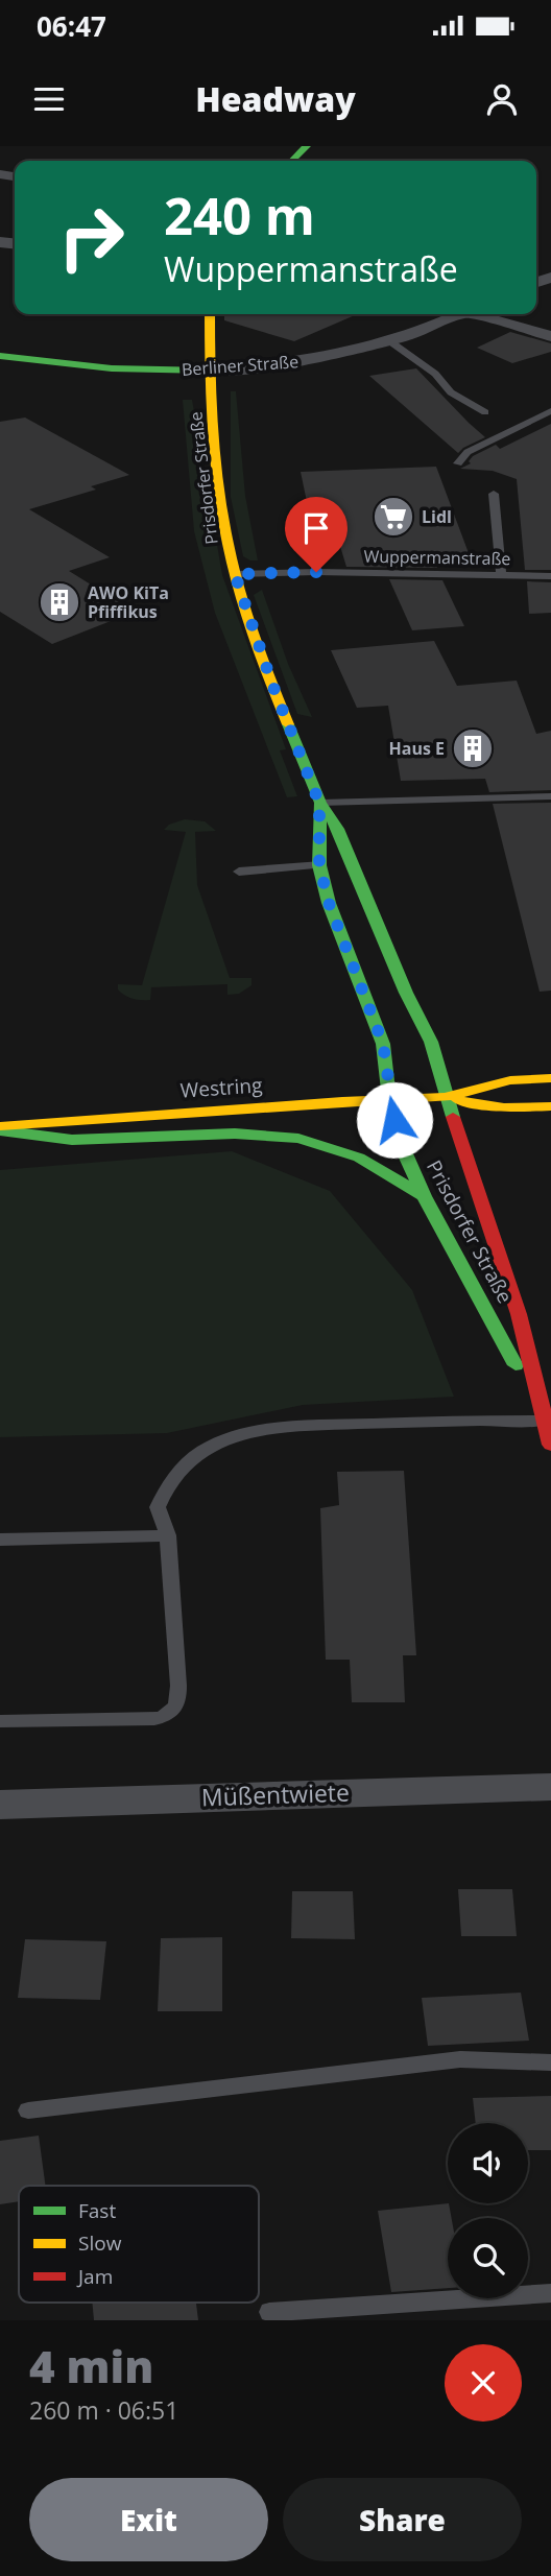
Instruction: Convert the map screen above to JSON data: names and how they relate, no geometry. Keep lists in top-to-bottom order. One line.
{"streets":{"main road":["Berliner Straße","Prisdorfer Straße","Westring"],"street":["Müßentwiete"],"lane":["Wuppermanstraße"]},"crossings":[["Berliner Straße","Prisdorfer Straße"],["Prisdorfer Straße","Wuppermanstraße"],["Prisdorfer Straße","Westring"]],"places":{"supermarket":["Lidl"],"building":["AWO KiTa Pfiffikus","Haus E"]},"legend":["Fast","Slow","Jam"],"page":{"status":"06:47","header":"Headway","turn":["240 m","Wuppermanstraße"],"heading":["4 min","260 m · 06:51"],"buttons":["Exit","Share"]}}
